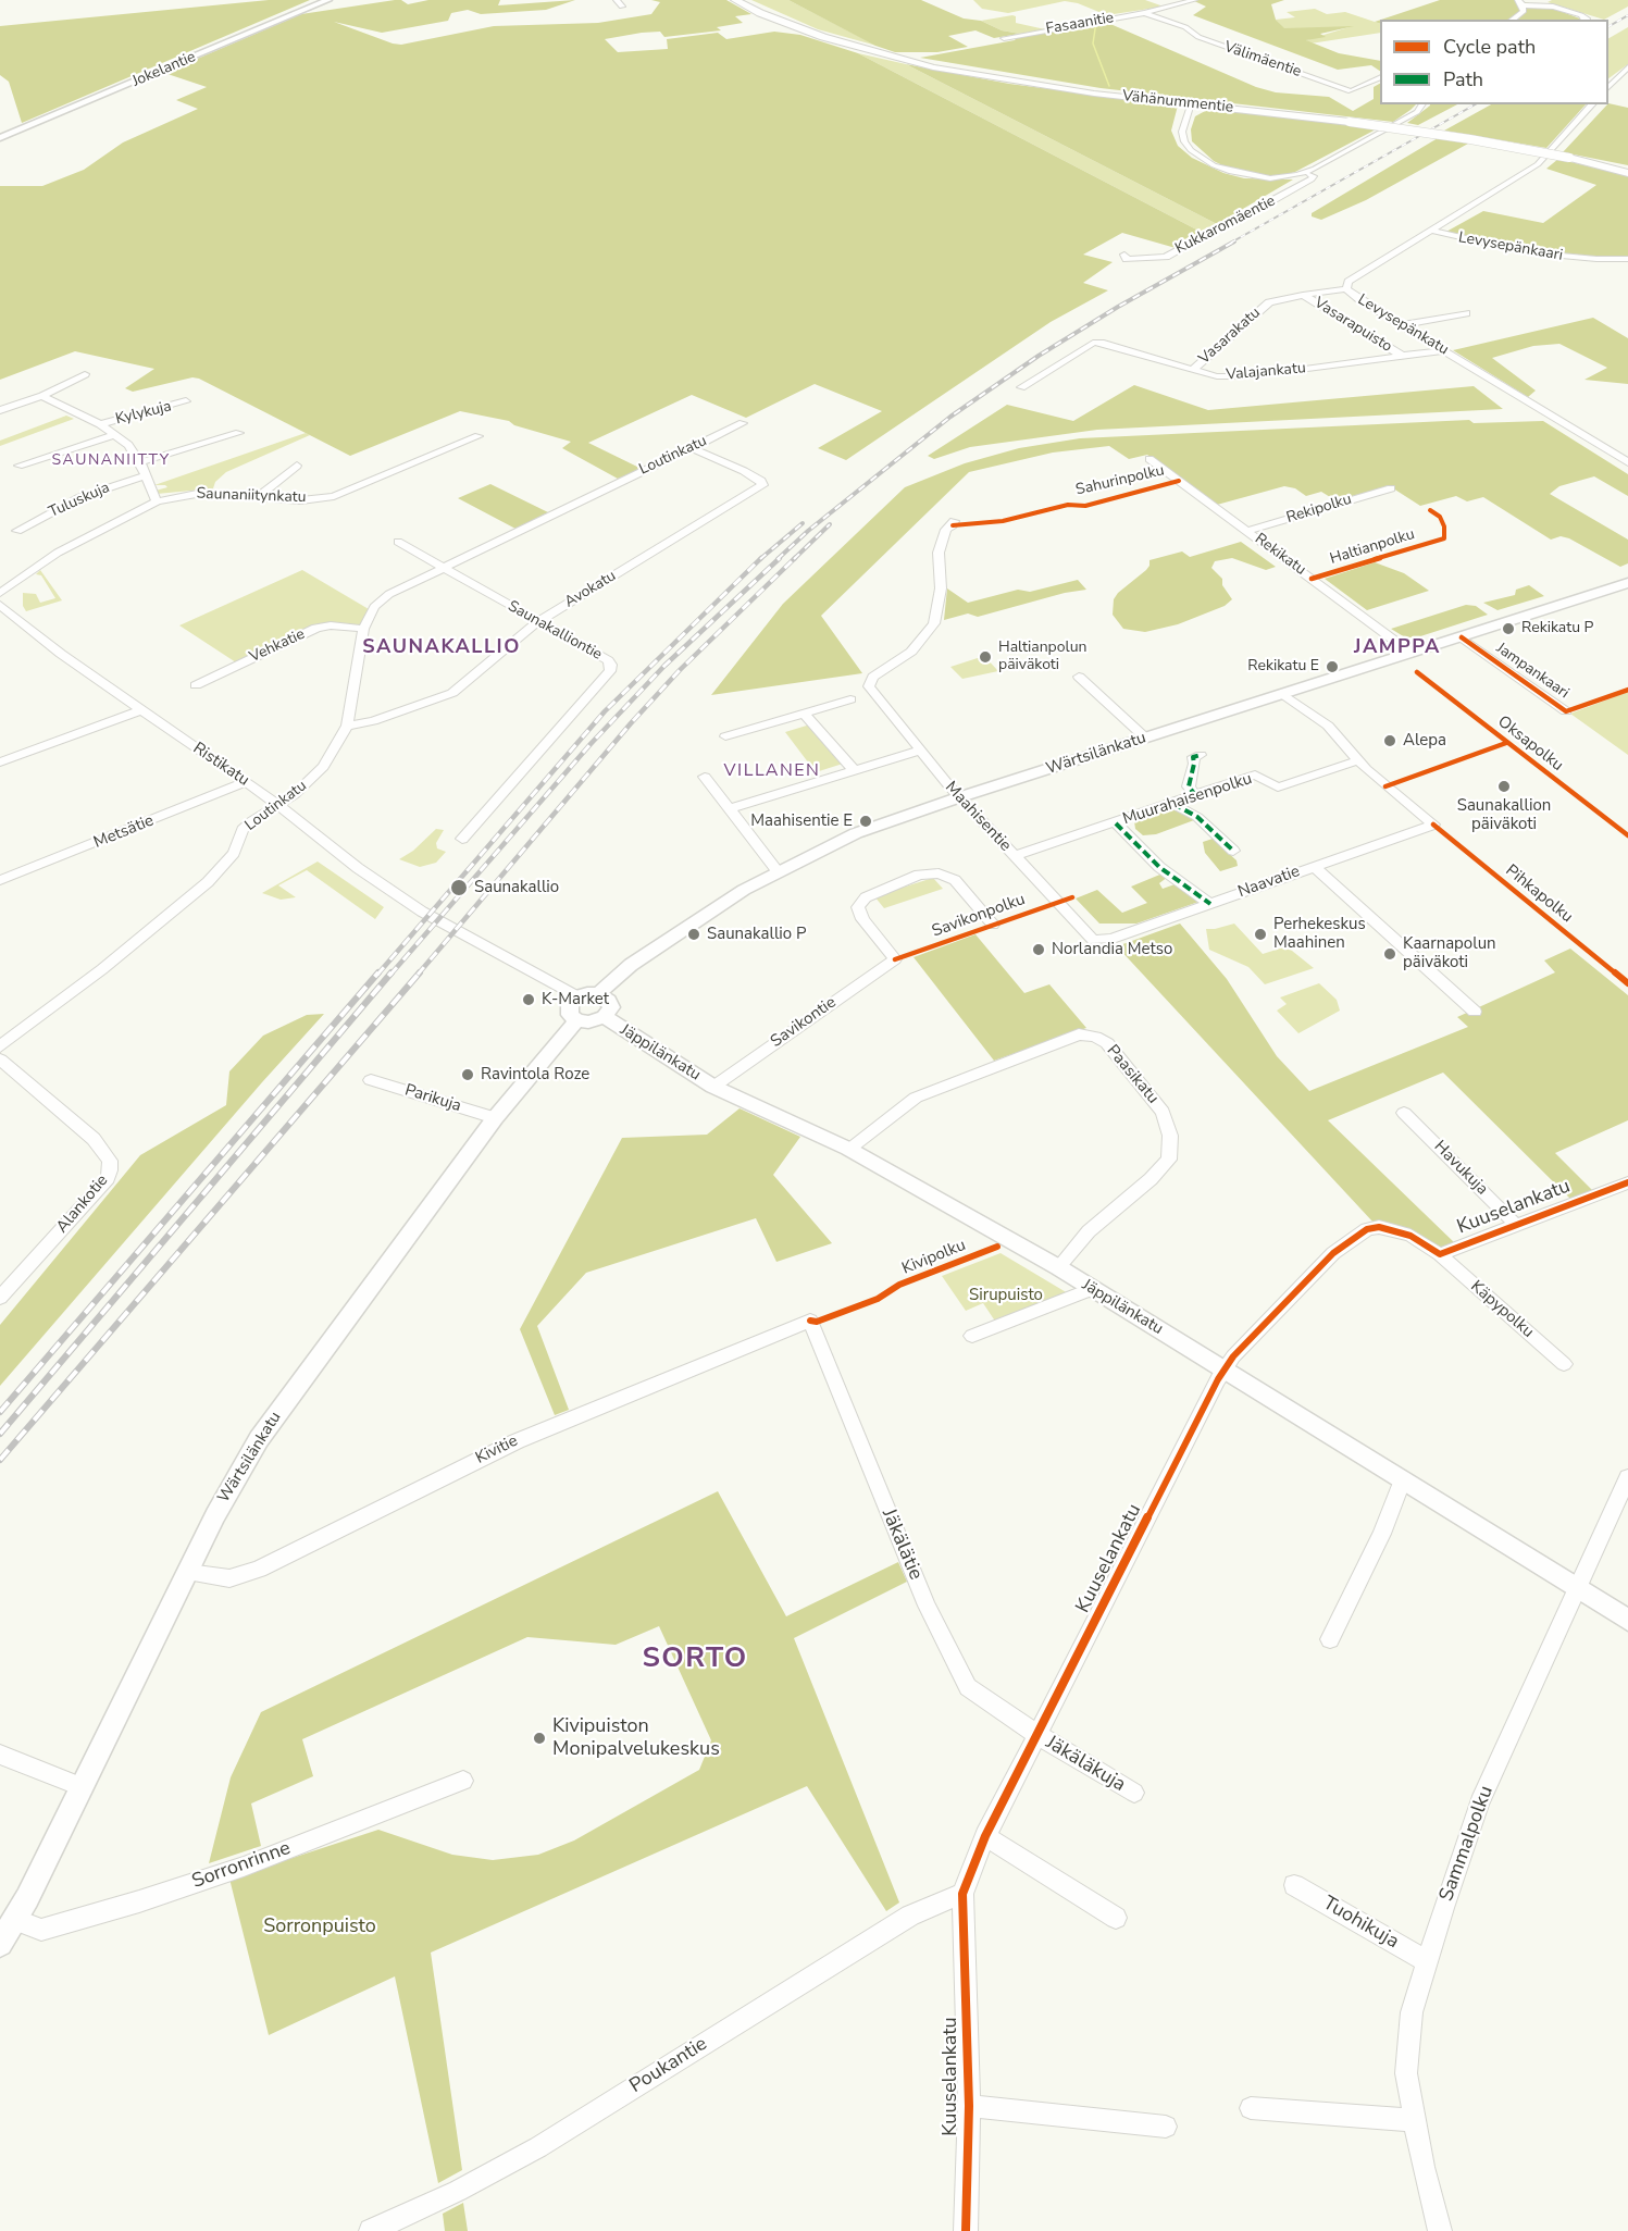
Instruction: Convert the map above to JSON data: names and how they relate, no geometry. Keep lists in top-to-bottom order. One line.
{"streets":{"main road":["Vähänummentie"],"street":["Fasaanitie","Välimäentie","Jokelantie","Kukkaromäentie","Levysepänkaari","Vasarapuisto","Levysepänkatu","Vasarakatu","Valajankatu","Kylykuja","Loutinkatu","Saunaniitynkatu","Tuluskuja","Rekipolku","Rekikatu","Avokatu","Saunakalliontie","Vehkatie","Jampankaari","Wärtsilänkatu","Ristikatu","Muurahaisenpolku","Maahisentie","Metsätie","Naavatie","Savikontie","Jäppilänkatu","Paasikatu","Parikuja","Havukuja","Alankotie","Kuuselankatu","Käpypolku","Kivitie","Jäkälätie","Jäkäläkuja","Sammalpolku","Sorronrinne","Tuohikuja","Poukantie"],"cycle path":["Sahurinpolku","Haltianpolku","Oksapolku","Pihkapolku","Savikonpolku","Kivipolku"]},"crossings":[["Fasaanitie","Välimäentie"],["Levysepänkaari","Levysepänkatu"],["Vasarapuisto","Vasarakatu"],["Vasarapuisto","Valajankatu"],["Levysepänkatu","Vasarakatu"],["Levysepänkatu","Valajankatu"],["Vasarakatu","Valajankatu"],["Loutinkatu","Avokatu"],["Loutinkatu","Saunakalliontie"],["Loutinkatu","Vehkatie"],["Loutinkatu","Ristikatu"],["Rekipolku","Rekikatu"],["Rekikatu","Wärtsilänkatu"],["Avokatu","Saunakalliontie"],["Jampankaari","Wärtsilänkatu"],["Wärtsilänkatu","Ristikatu"],["Wärtsilänkatu","Maahisentie"],["Wärtsilänkatu","Jäppilänkatu"],["Wärtsilänkatu","Parikuja"],["Wärtsilänkatu","Kivitie"],["Wärtsilänkatu","Sorronrinne"],["Ristikatu","Metsätie"],["Ristikatu","Jäppilänkatu"],["Muurahaisenpolku","Maahisentie"],["Muurahaisenpolku","Naavatie"],["Maahisentie","Naavatie"],["Savikontie","Jäppilänkatu"],["Jäppilänkatu","Paasikatu"],["Jäppilänkatu","Kuuselankatu"],["Jäppilänkatu","Sammalpolku"],["Havukuja","Kuuselankatu"],["Kuuselankatu","Käpypolku"],["Kuuselankatu","Jäkälätie"],["Kuuselankatu","Jäkäläkuja"],["Kuuselankatu","Poukantie"],["Kivitie","Jäkälätie"],["Jäkälätie","Jäkäläkuja"],["Sammalpolku","Tuohikuja"]],"districts":["SAUNANIITTY","SAUNAKALLIO","JAMPPA","VILLANEN","SORTO"],"parks":["Sirupuisto","Sorronpuisto"],"places":["Rekikatu P","Haltianpolun päiväkoti","Rekikatu E","Alepa","Saunakallion päiväkoti","Maahisentie E","Saunakallio","Saunakallio P","Perhekeskus Maahinen","Norlandia Metso","Kaarnapolun päiväkoti","K-Market","Ravintola Roze","Kivipuiston Monipalvelukeskus"],"legend":["Cycle path","Path"]}
